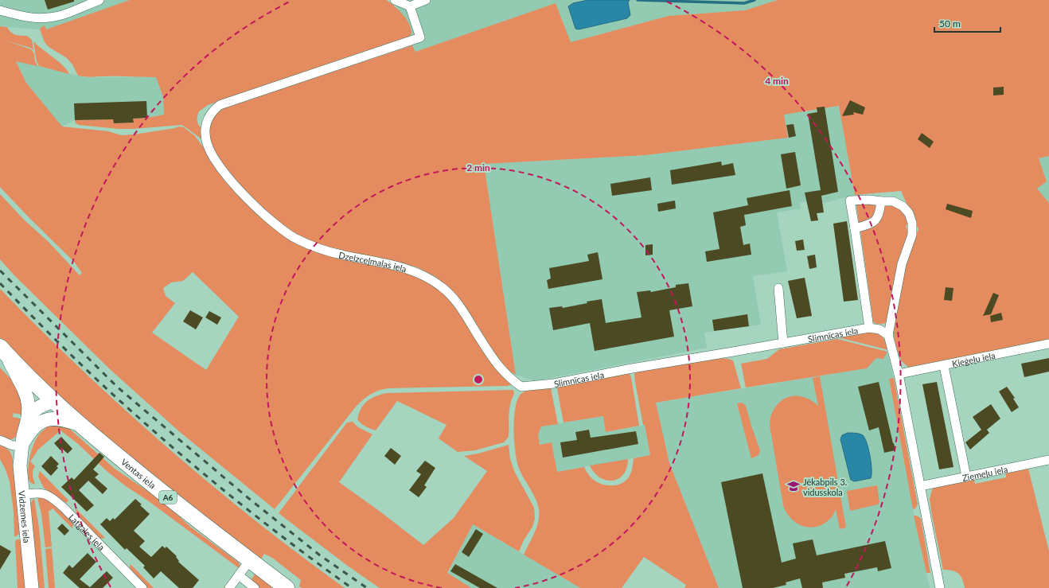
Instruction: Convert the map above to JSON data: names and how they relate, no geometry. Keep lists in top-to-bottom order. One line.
{"streets":{"highway":["Ventas iela","A6"],"main road":["Vidzemes iela"],"street":["Dzelzceļmalas iela","Slimnīcas iela","Ķieģeļu iela","Ziemeļu iela","Latgales iela"]},"crossings":[["Dzelzceļmalas iela","Slimnīcas iela"],["Vidzemes iela","Latgales iela"]],"places":{"school or university":["Jēkabpils 3. vidusskola"]},"scale_bar":"50 m","rings":["4 min","2 min"]}
